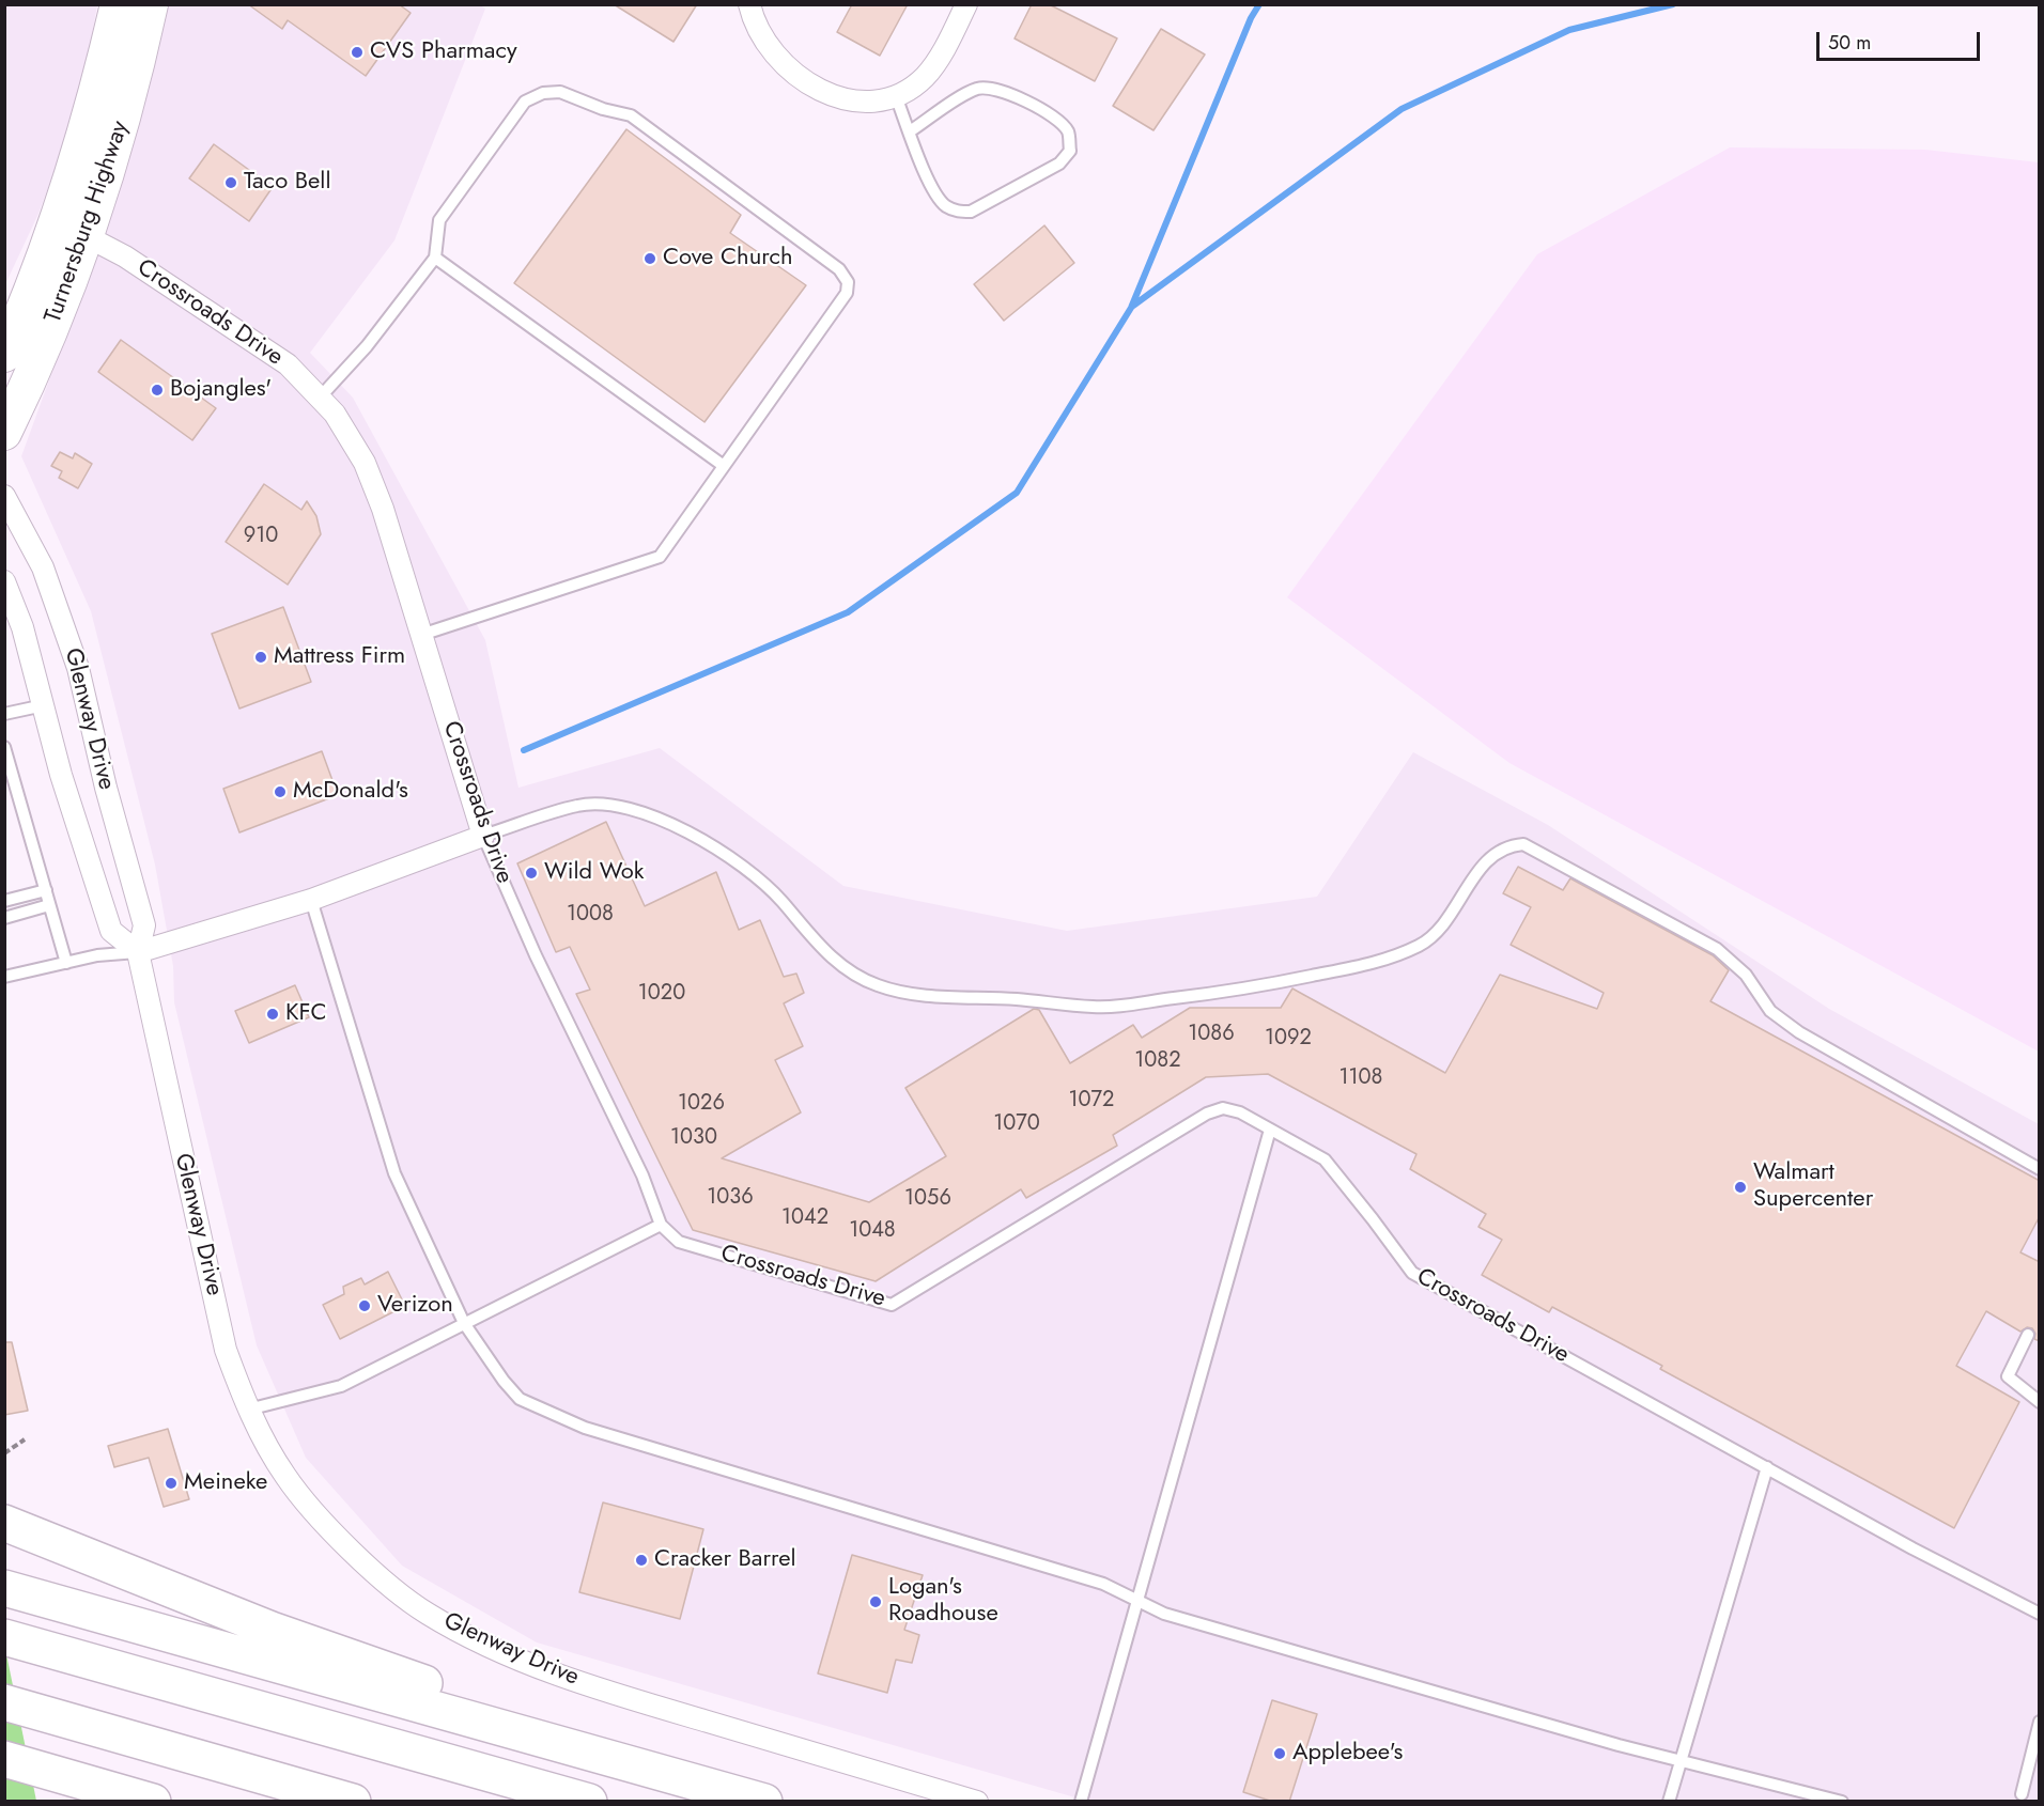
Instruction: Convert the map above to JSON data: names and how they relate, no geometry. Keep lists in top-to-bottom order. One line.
{"streets":{"main road":["Turnersburg Highway"],"street":["Crossroads Drive","Glenway Drive"]},"crossings":[["Turnersburg Highway","Crossroads Drive"]],"places":["CVS Pharmacy","Taco Bell","Cove Church","Bojangles'","Mattress Firm","McDonald's","Wild Wok","KFC","Walmart Supercenter","Verizon","Meineke","Cracker Barrel","Logan's Roadhouse","Applebee's"],"house_numbers":["910","1008","1020","1086","1092","1082","1108","1072","1026","1070","1030","1036","1056","1042","1048"],"scale_bar":"50 m"}
